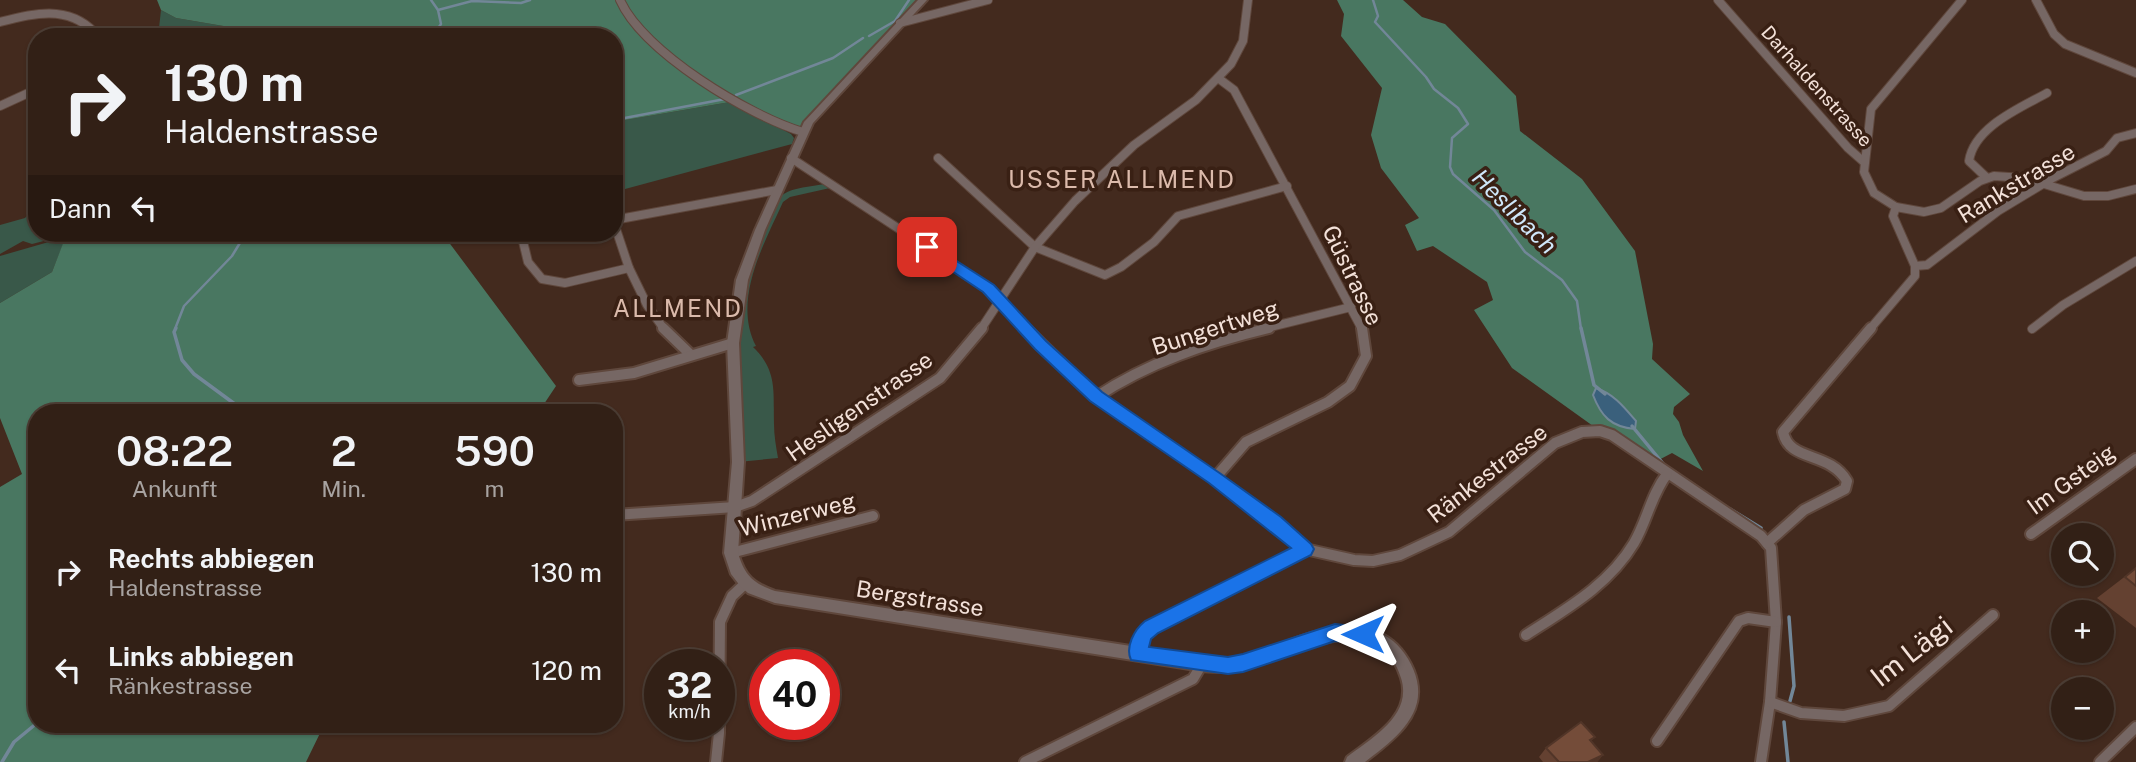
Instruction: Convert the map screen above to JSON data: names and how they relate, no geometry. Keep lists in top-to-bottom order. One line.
{"streets":{"street":["Darhaldenstrasse","Rankstrasse","Güstrasse","Bungertweg","Hesligenstrasse","Ränkestrasse","Im Gsteig","Winzerweg","Bergstrasse","Im Lägi"]},"crossings":[["Güstrasse","Bungertweg"],["Güstrasse","Hesligenstrasse"],["Güstrasse","Ränkestrasse"],["Bungertweg","Ränkestrasse"],["Hesligenstrasse","Ränkestrasse"]],"districts":["USSER ALLMEND","ALLMEND"],"water":["Heslibach"],"page":{"turn":["130 m","Haldenstrasse"],"then":"Dann","eta":["08:22","Ankunft","2","Min.","590","m"],"map_buttons":["+","−"],"list":[{"name":"Rechts abbiegen","note":"Haldenstrasse","value":"130 m"},{"name":"Links abbiegen","note":"Ränkestrasse","value":"120 m"}],"speed":"32 km/h","limit":"40"}}
